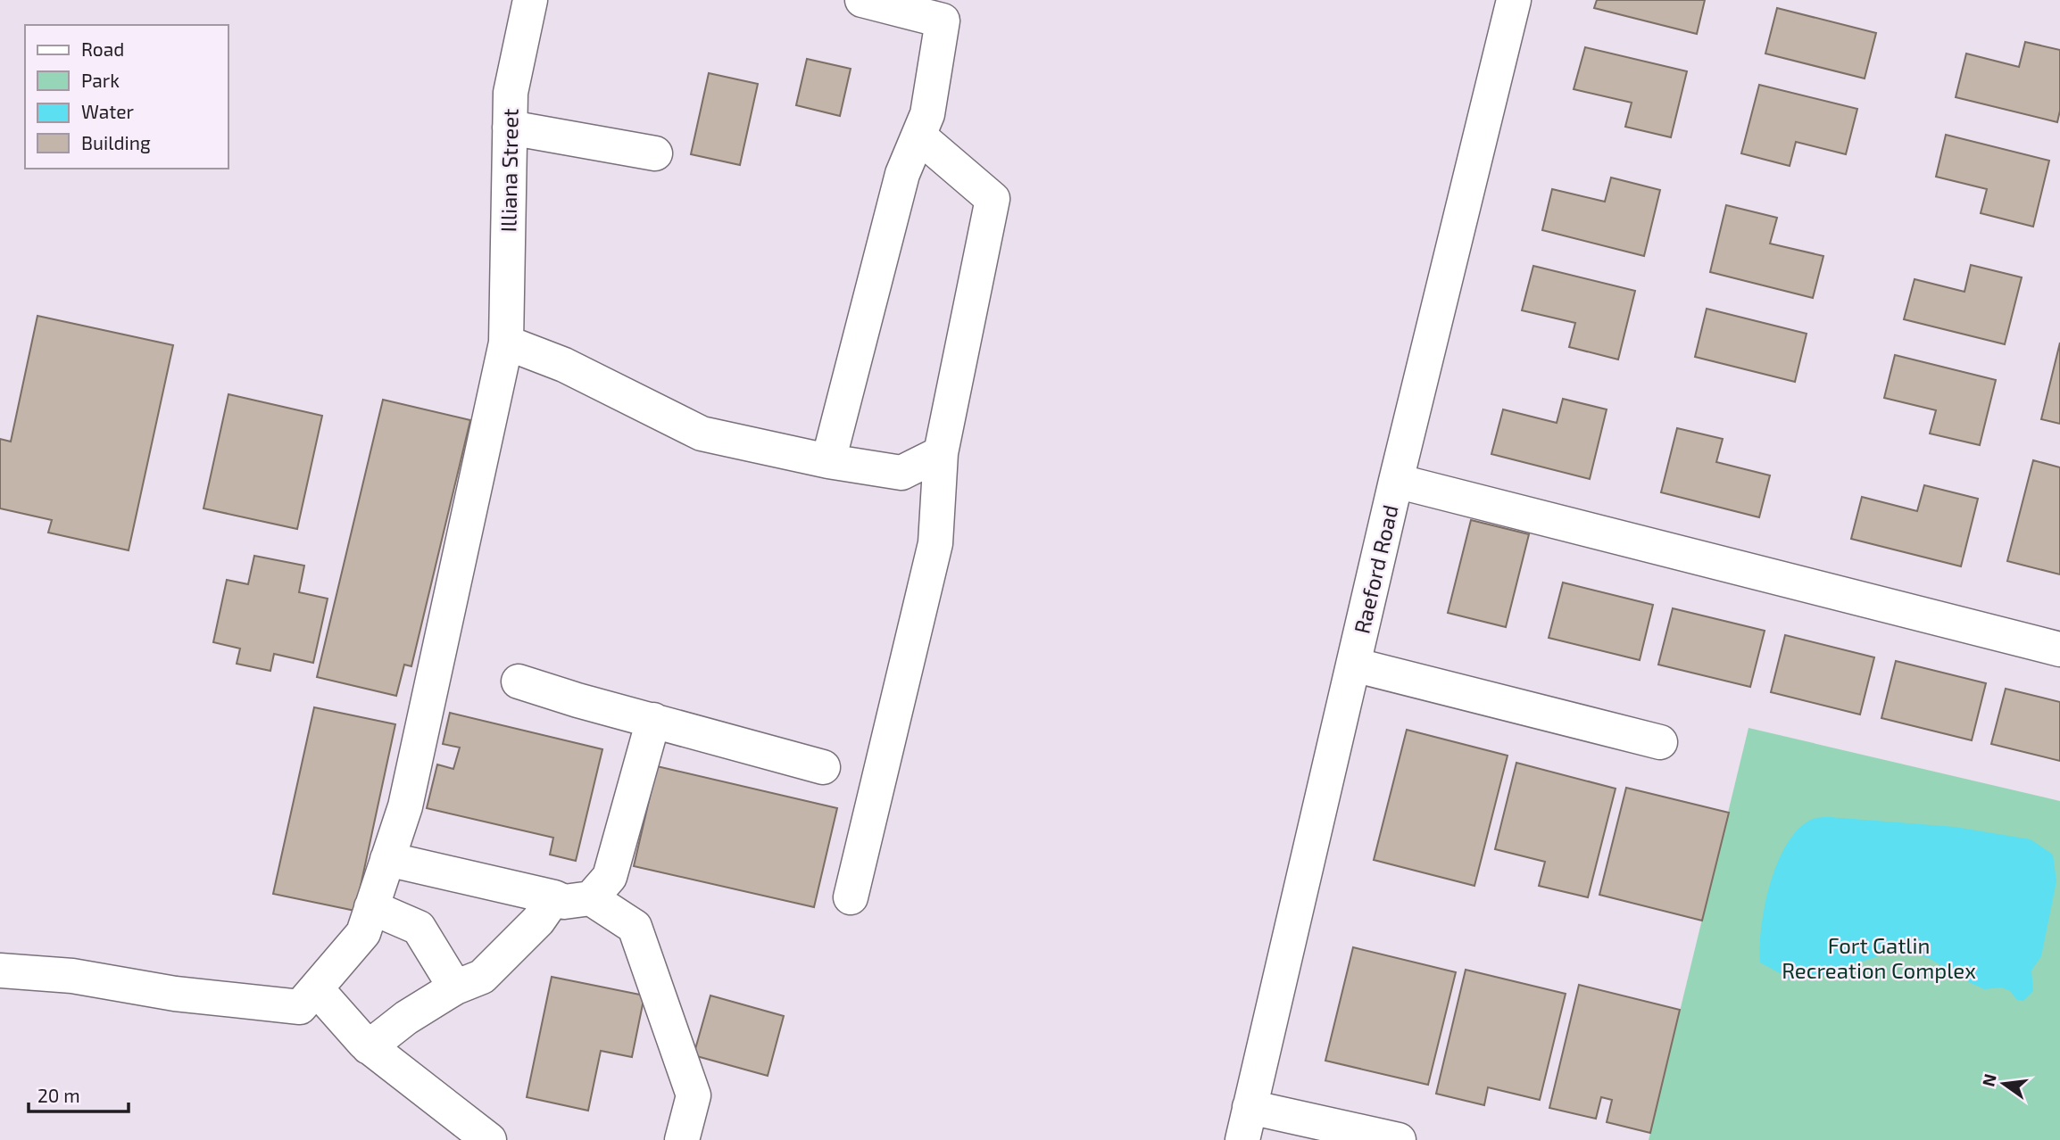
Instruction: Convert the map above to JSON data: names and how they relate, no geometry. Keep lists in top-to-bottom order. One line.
{"streets":{"street":["Illiana Street","Raeford Road"]},"parks":["Fort Gatlin Recreation Complex"],"legend":["Road","Park","Water","Building"],"scale_bar":"20 m","north":"left"}
